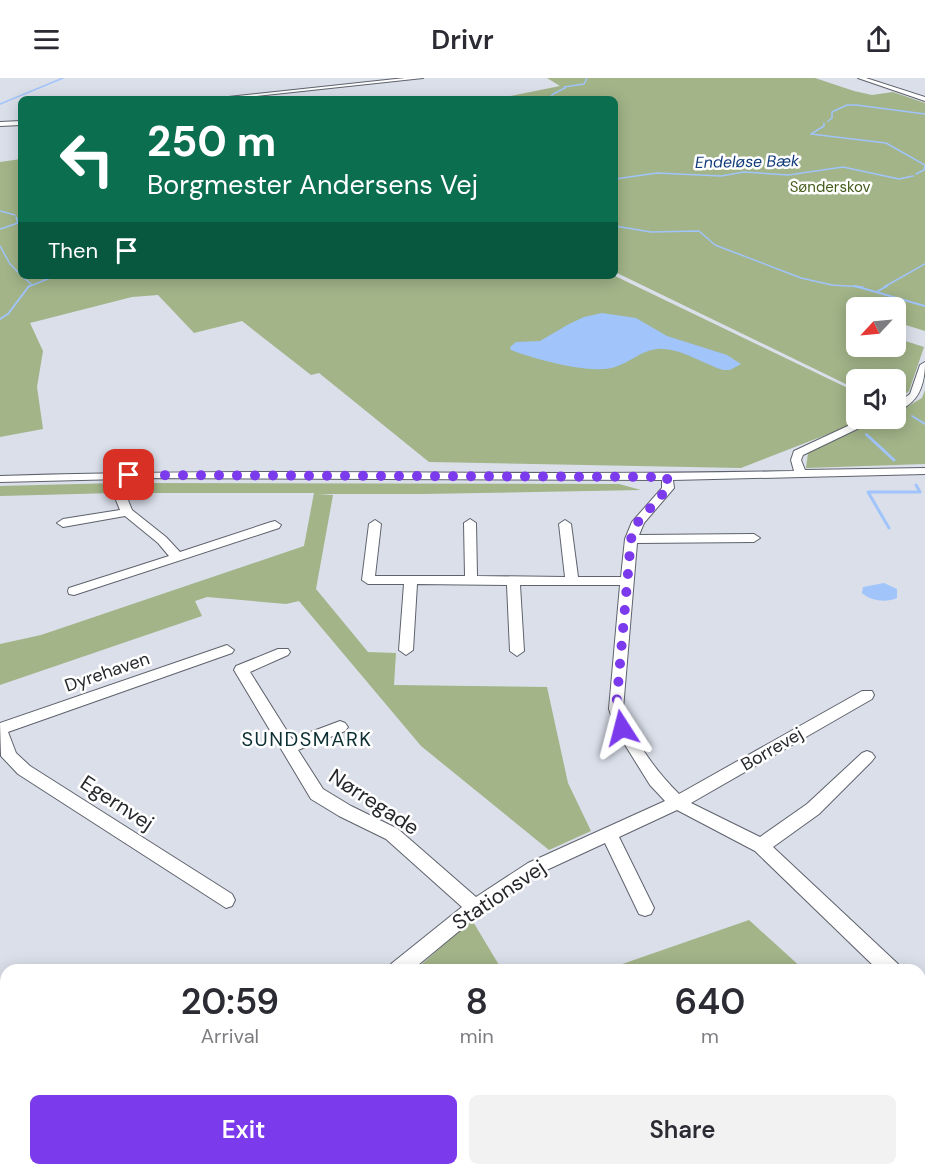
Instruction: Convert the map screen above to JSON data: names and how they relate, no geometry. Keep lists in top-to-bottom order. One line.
{"streets":{"street":["Dyrehaven","Borrevej","Nørregade","Egernvej","Stationsvej"]},"crossings":[["Dyrehaven","Egernvej"],["Borrevej","Stationsvej"],["Nørregade","Stationsvej"]],"districts":["SUNDSMARK"],"water":["Endeløse Bæk"],"parks":["Sønderskov"],"north":"bottom left","page":{"header":"Drivr","turn":["250 m","Borgmester Andersens Vej"],"then":"Then","eta":["20:59","Arrival","8","min","640","m"],"buttons":["Exit","Share"]}}
